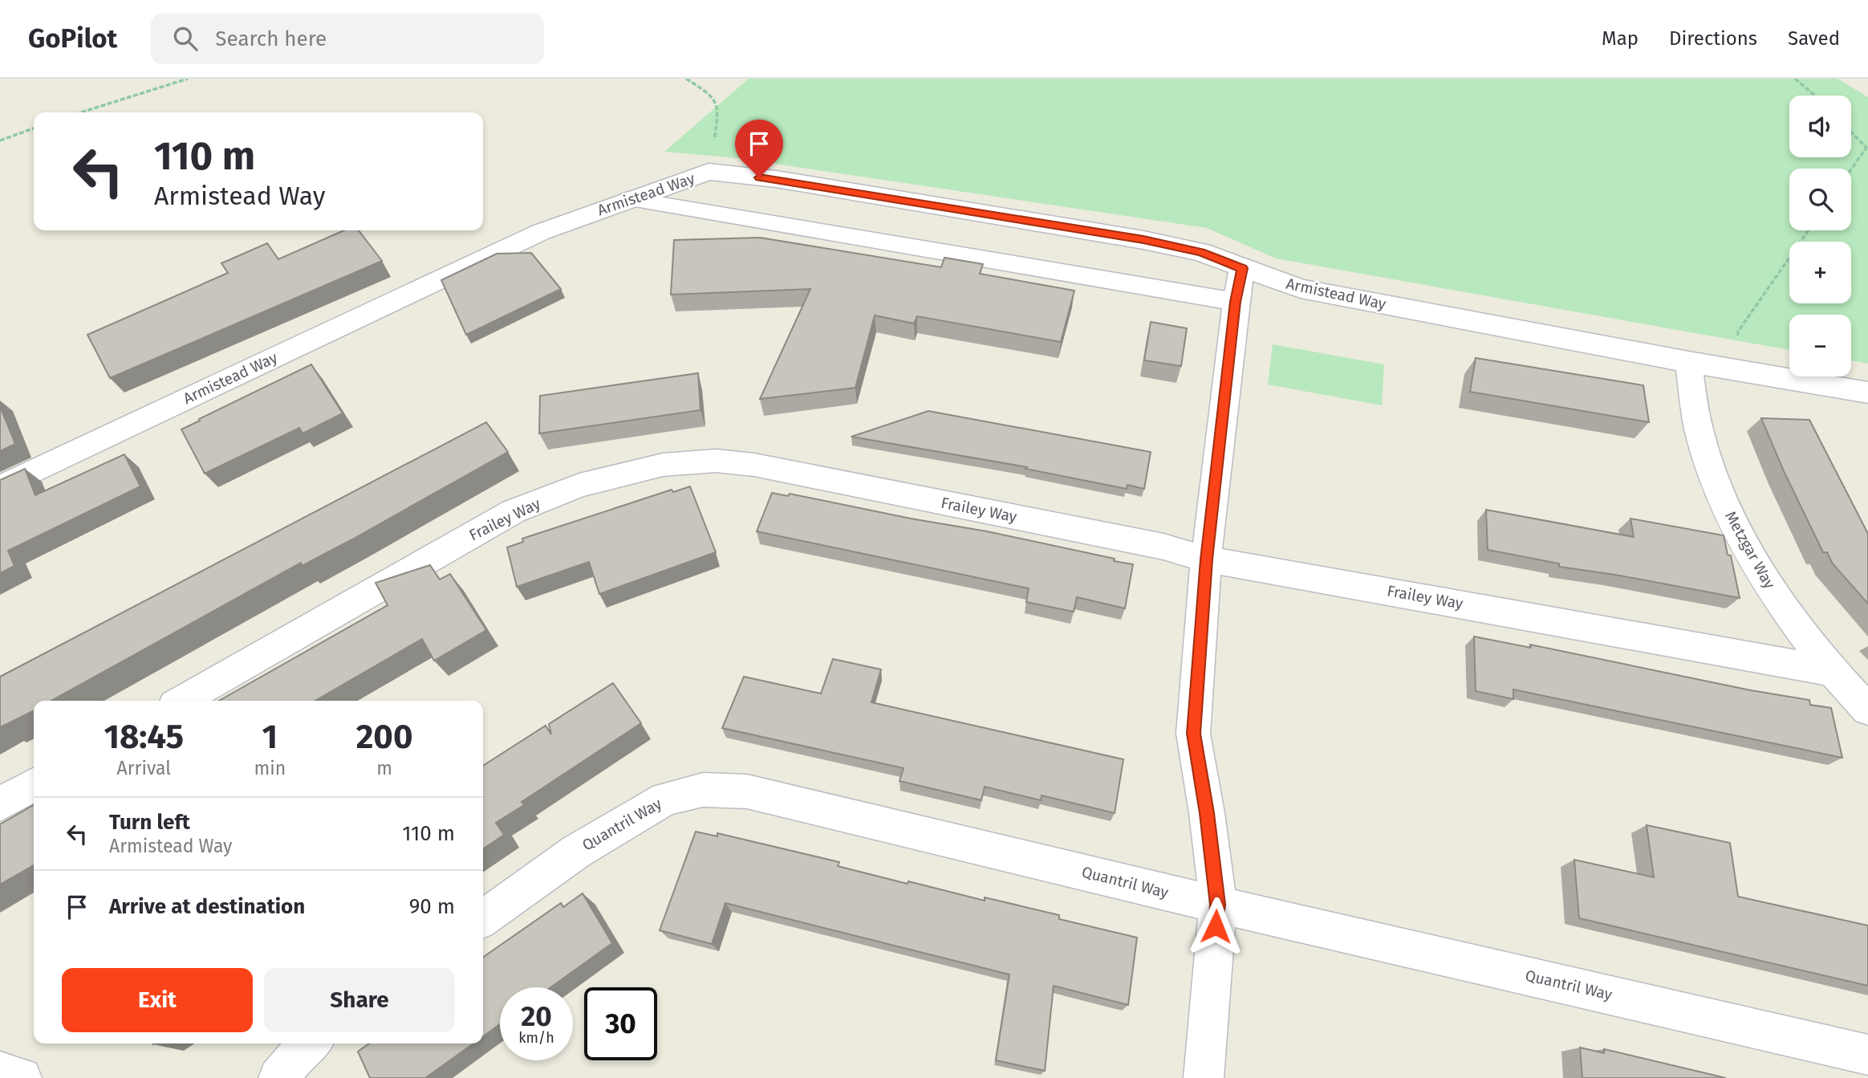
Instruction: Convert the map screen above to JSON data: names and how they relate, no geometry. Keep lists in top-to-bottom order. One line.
{"streets":{"street":["Armistead Way","Frailey Way","Metzgar Way","Quantril Way"]},"crossings":[["Armistead Way","Metzgar Way"],["Frailey Way","Metzgar Way"]],"page":{"header":"GoPilot","search":"Search here","nav":["Map","Directions","Saved"],"map_buttons":["+","−"],"turn":["110 m","Armistead Way"],"eta":["18:45","Arrival","1","min","200","m"],"list":[{"name":"Turn left","note":"Armistead Way","value":"110 m"},{"name":"Arrive at destination","value":"90 m"}],"buttons":["Exit","Share"],"speed":"20 km/h","limit":"30"}}
